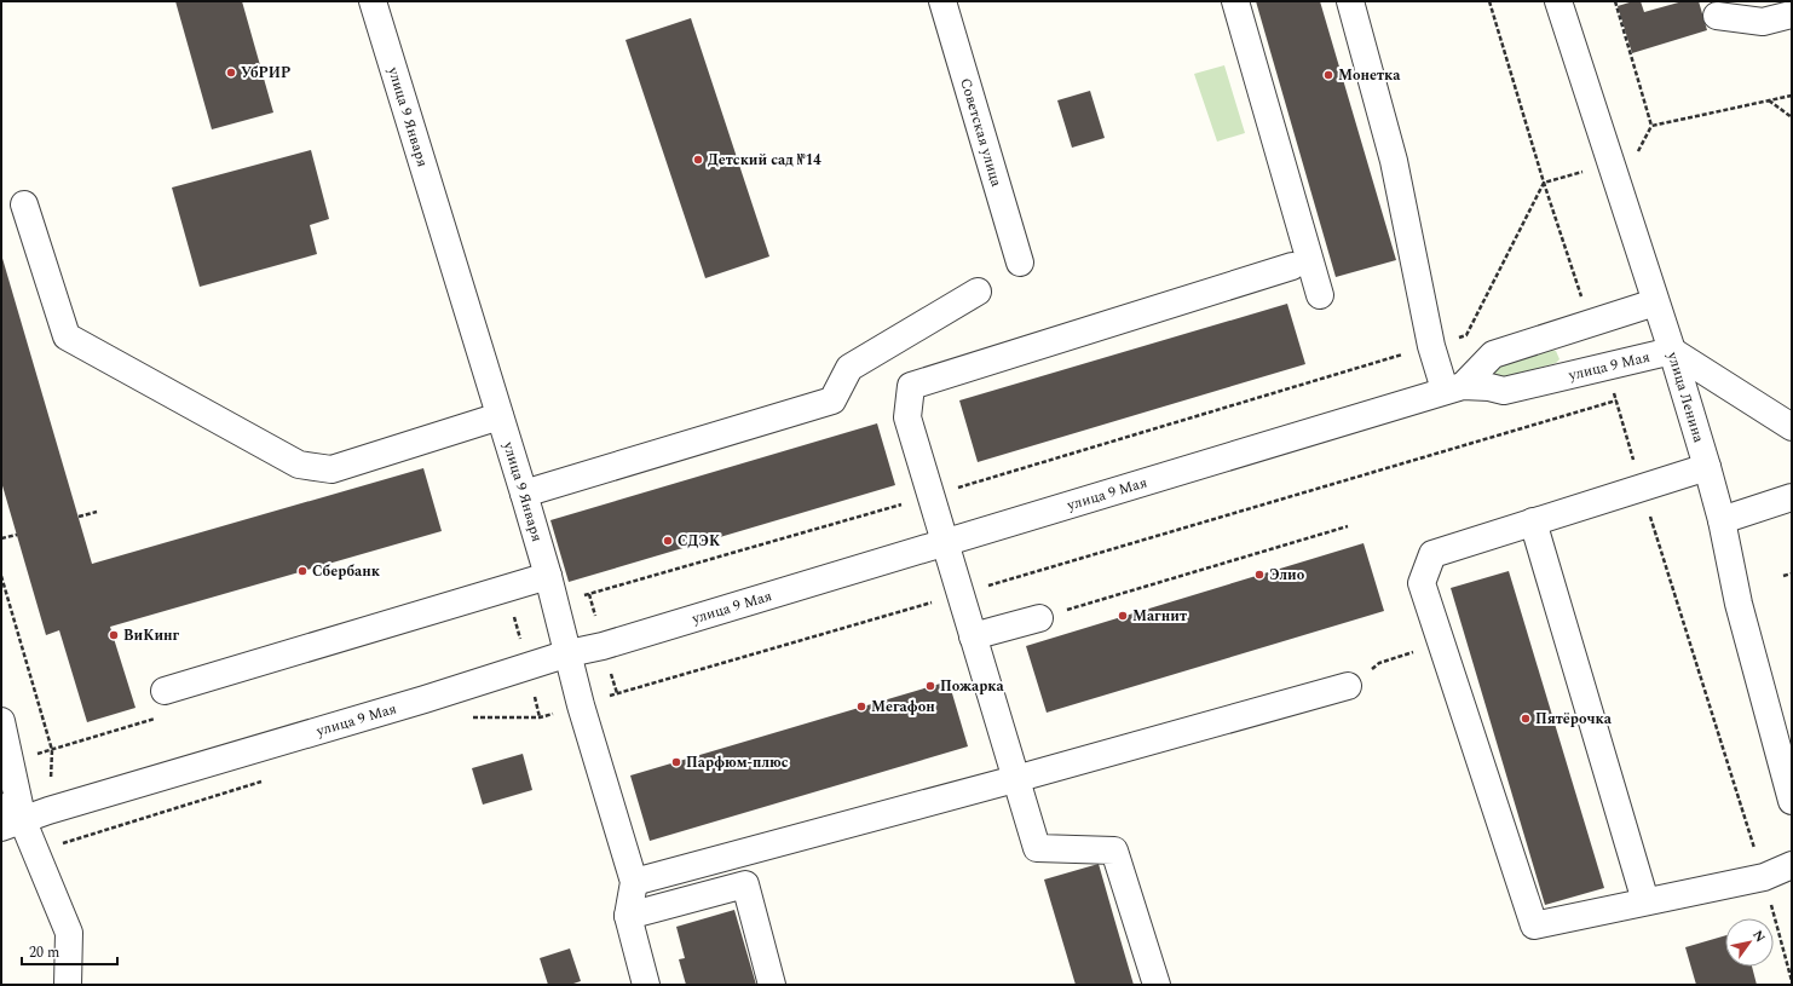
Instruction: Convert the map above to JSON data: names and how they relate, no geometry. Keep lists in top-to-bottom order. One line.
{"streets":{"street":["улица 9 Января","Советская улица","улица 9 Мая","улица Ленина"]},"crossings":[["улица 9 Января","улица 9 Мая"],["улица 9 Мая","улица Ленина"]],"places":["УбРИР","Монетка","Детский сад №14","СДЭК","Сбербанк","Элио","Магнит","ВиКинг","Пожарка","Мегафон","Пятёрочка","Парфюм-плюс"],"scale_bar":"20 m","north":"top right"}
